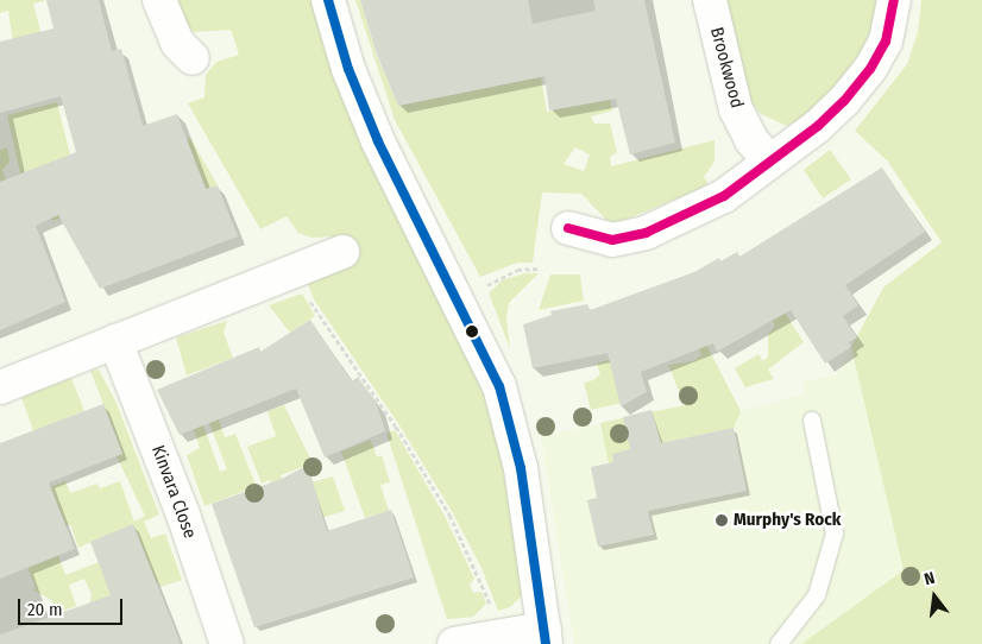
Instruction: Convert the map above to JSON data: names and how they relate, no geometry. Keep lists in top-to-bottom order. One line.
{"streets":{"street":["Brookwood","Kinvara Close"]},"places":["Murphy's Rock"],"scale_bar":"20 m","north":"top"}
